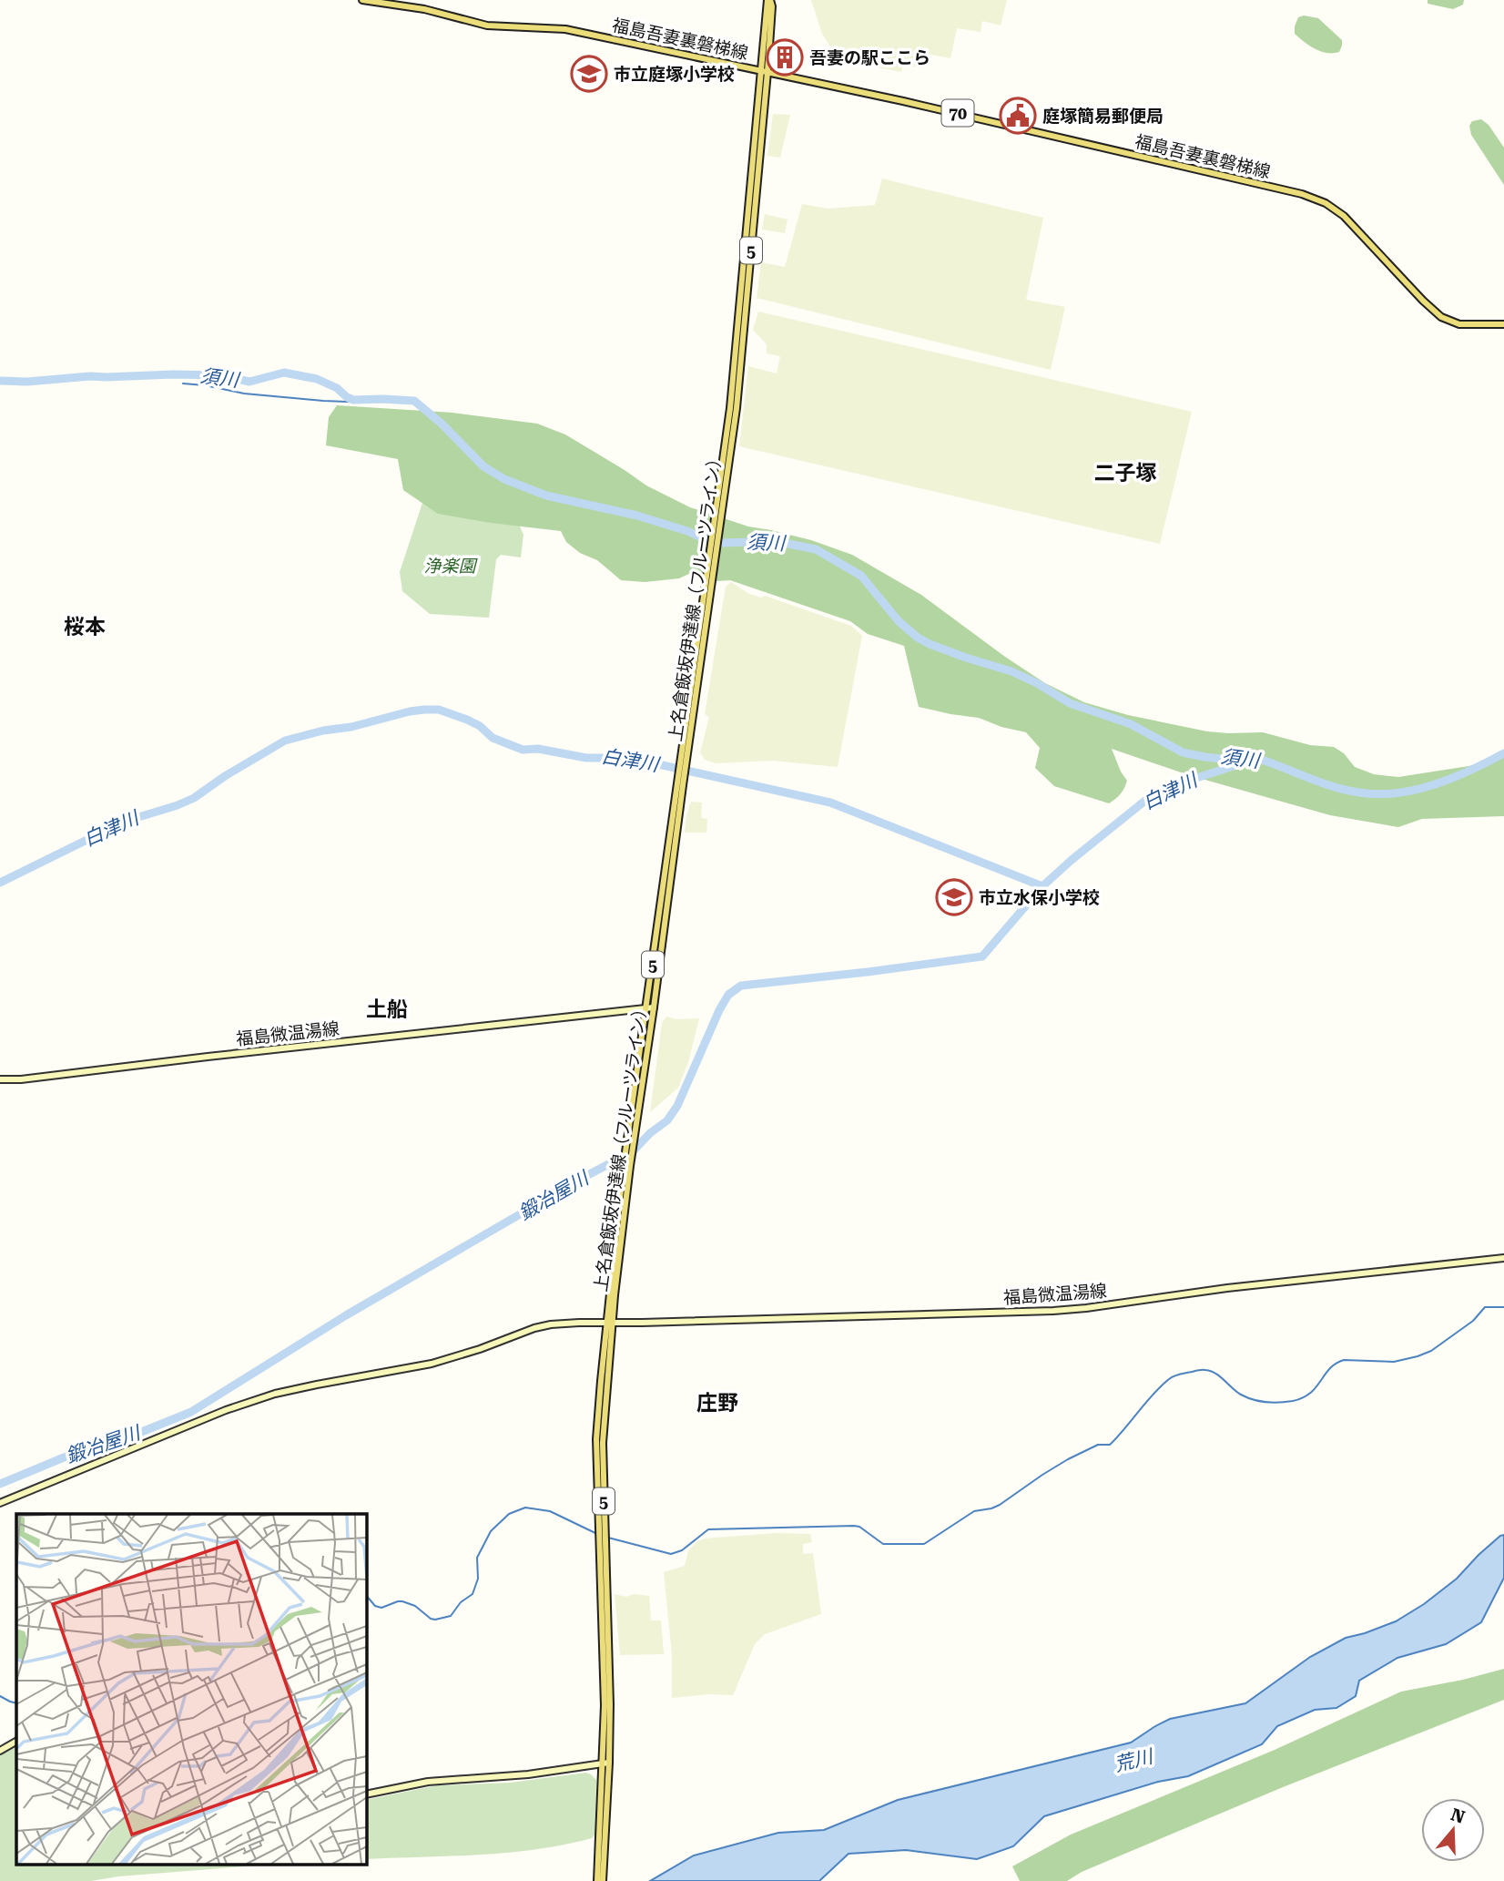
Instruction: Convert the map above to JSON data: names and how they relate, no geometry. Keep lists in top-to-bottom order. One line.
{"streets":{"main road":["福島吾妻裏磐梯線","70","5","上名倉飯坂伊達線（フルーツライン）","福島微温湯線"]},"crossings":[["福島吾妻裏磐梯線","上名倉飯坂伊達線（フルーツライン）"],["上名倉飯坂伊達線（フルーツライン）","福島微温湯線"]],"districts":["二子塚","桜本","土船","庄野"],"water":["須川","白津川","鍛冶屋川","荒川"],"parks":["浄楽園"],"places":{"building":["吾妻の駅ここら"],"school or university":["市立庭塚小学校","市立水保小学校"],"public building":["庭塚簡易郵便局"]},"north":"top"}
